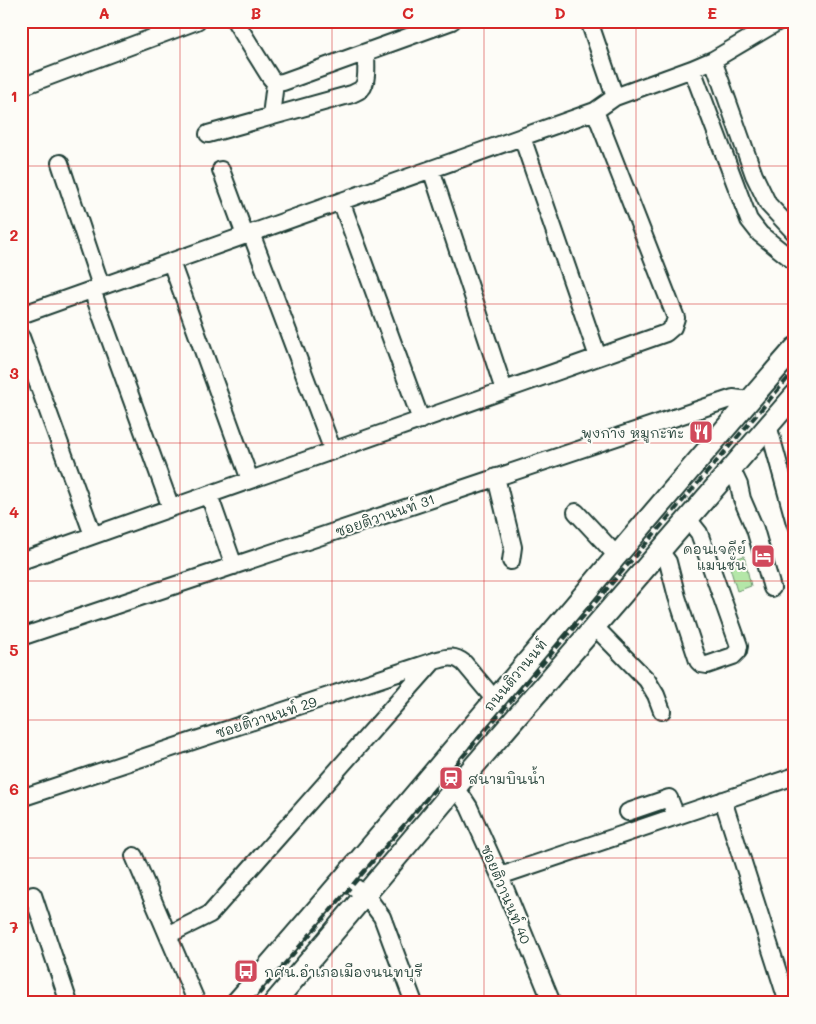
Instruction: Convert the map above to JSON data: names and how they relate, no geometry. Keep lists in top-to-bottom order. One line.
{"streets":{"main road":["ถนนติวานนท์"],"street":["ซอยติวานนท์ 31","ซอยติวานนท์ 29","ซอยติวานนท์ 40"]},"crossings":[["ซอยติวานนท์ 31","ถนนติวานนท์"],["ถนนติวานนท์","ซอยติวานนท์ 29"],["ถนนติวานนท์","ซอยติวานนท์ 40"]],"places":{"restaurant":["พุงกาง หมูกะทะ"],"hotel":["ดอนเจดีย์ แมนชั่น"],"station":["สนามบินน้ำ"],"bus stop":["กศน.อำเภอเมืองนนทบุรี"]},"grid":{"columns":["A","B","C","D","E"],"rows":["1","2","3","4","5","6","7"]}}
